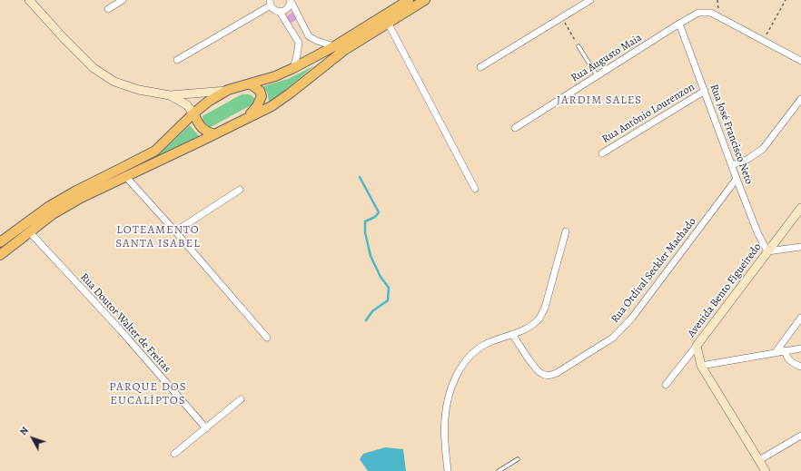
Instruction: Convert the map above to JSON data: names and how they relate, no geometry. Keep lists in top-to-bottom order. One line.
{"streets":{"street":["Rua Augusto Maia","Rua Antônio Lourenzon","Rua José Francisco Neto","Rua Ordival Seckler Machado","Avenida Bento Figueiredo","Rua Doutor Walter de Freitas"]},"crossings":[["Rua Augusto Maia","Rua José Francisco Neto"],["Rua Antônio Lourenzon","Rua José Francisco Neto"],["Rua José Francisco Neto","Rua Ordival Seckler Machado"],["Rua José Francisco Neto","Avenida Bento Figueiredo"]],"districts":["JARDIM SALES","LOTEAMENTO SANTA ISABEL","PARQUE DOS EUCALÍPTOS"],"north":"top left"}
